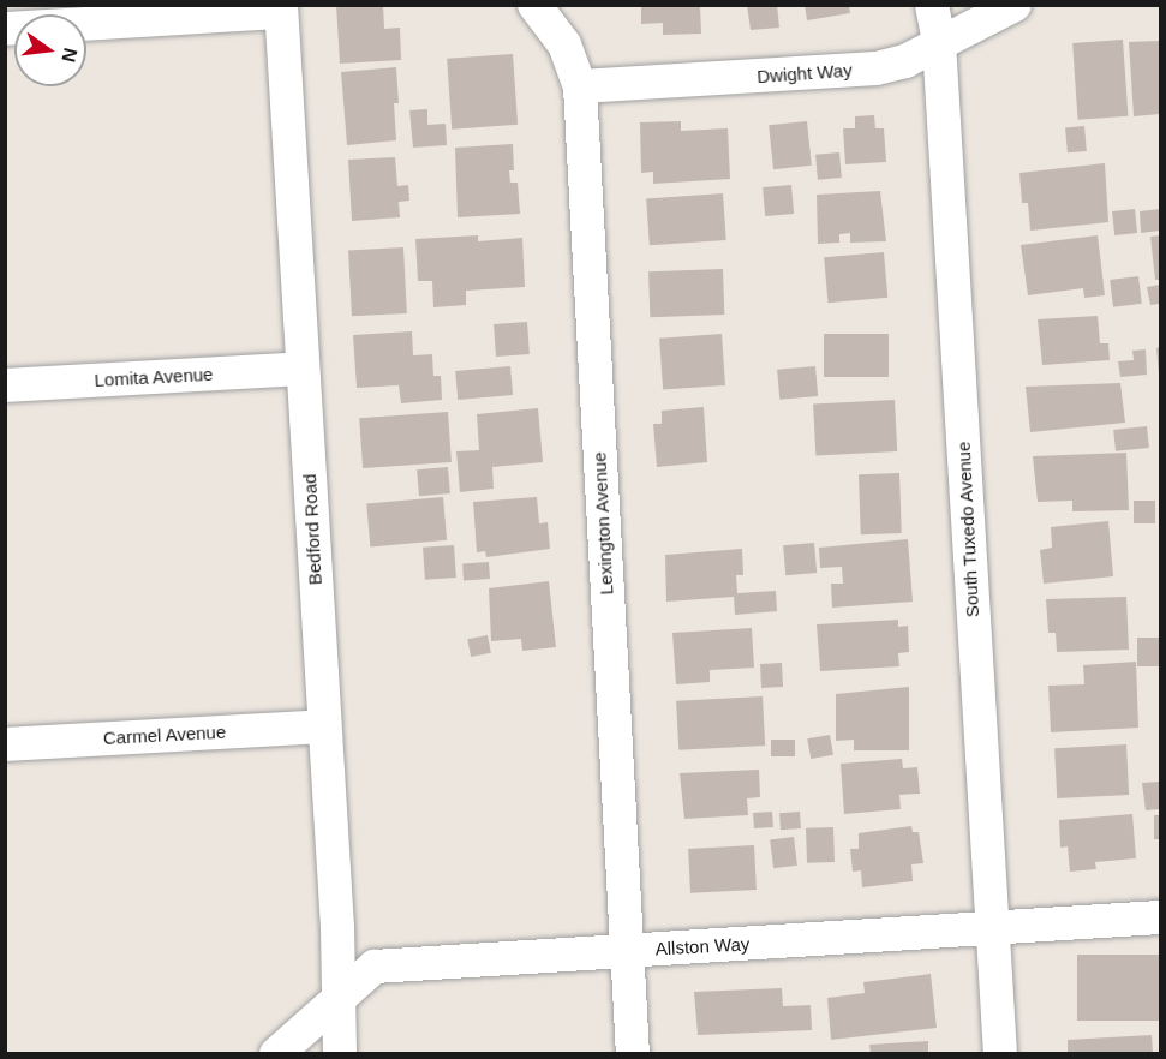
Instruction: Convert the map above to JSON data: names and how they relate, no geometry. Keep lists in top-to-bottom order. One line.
{"streets":{"street":["Dwight Way","Lomita Avenue","Lexington Avenue","Bedford Road","South Tuxedo Avenue","Carmel Avenue","Allston Way"]},"crossings":[["Dwight Way","Lexington Avenue"],["Dwight Way","South Tuxedo Avenue"],["Lomita Avenue","Bedford Road"],["Lexington Avenue","Allston Way"],["Bedford Road","Carmel Avenue"],["Bedford Road","Allston Way"],["South Tuxedo Avenue","Allston Way"]],"north":"right"}
